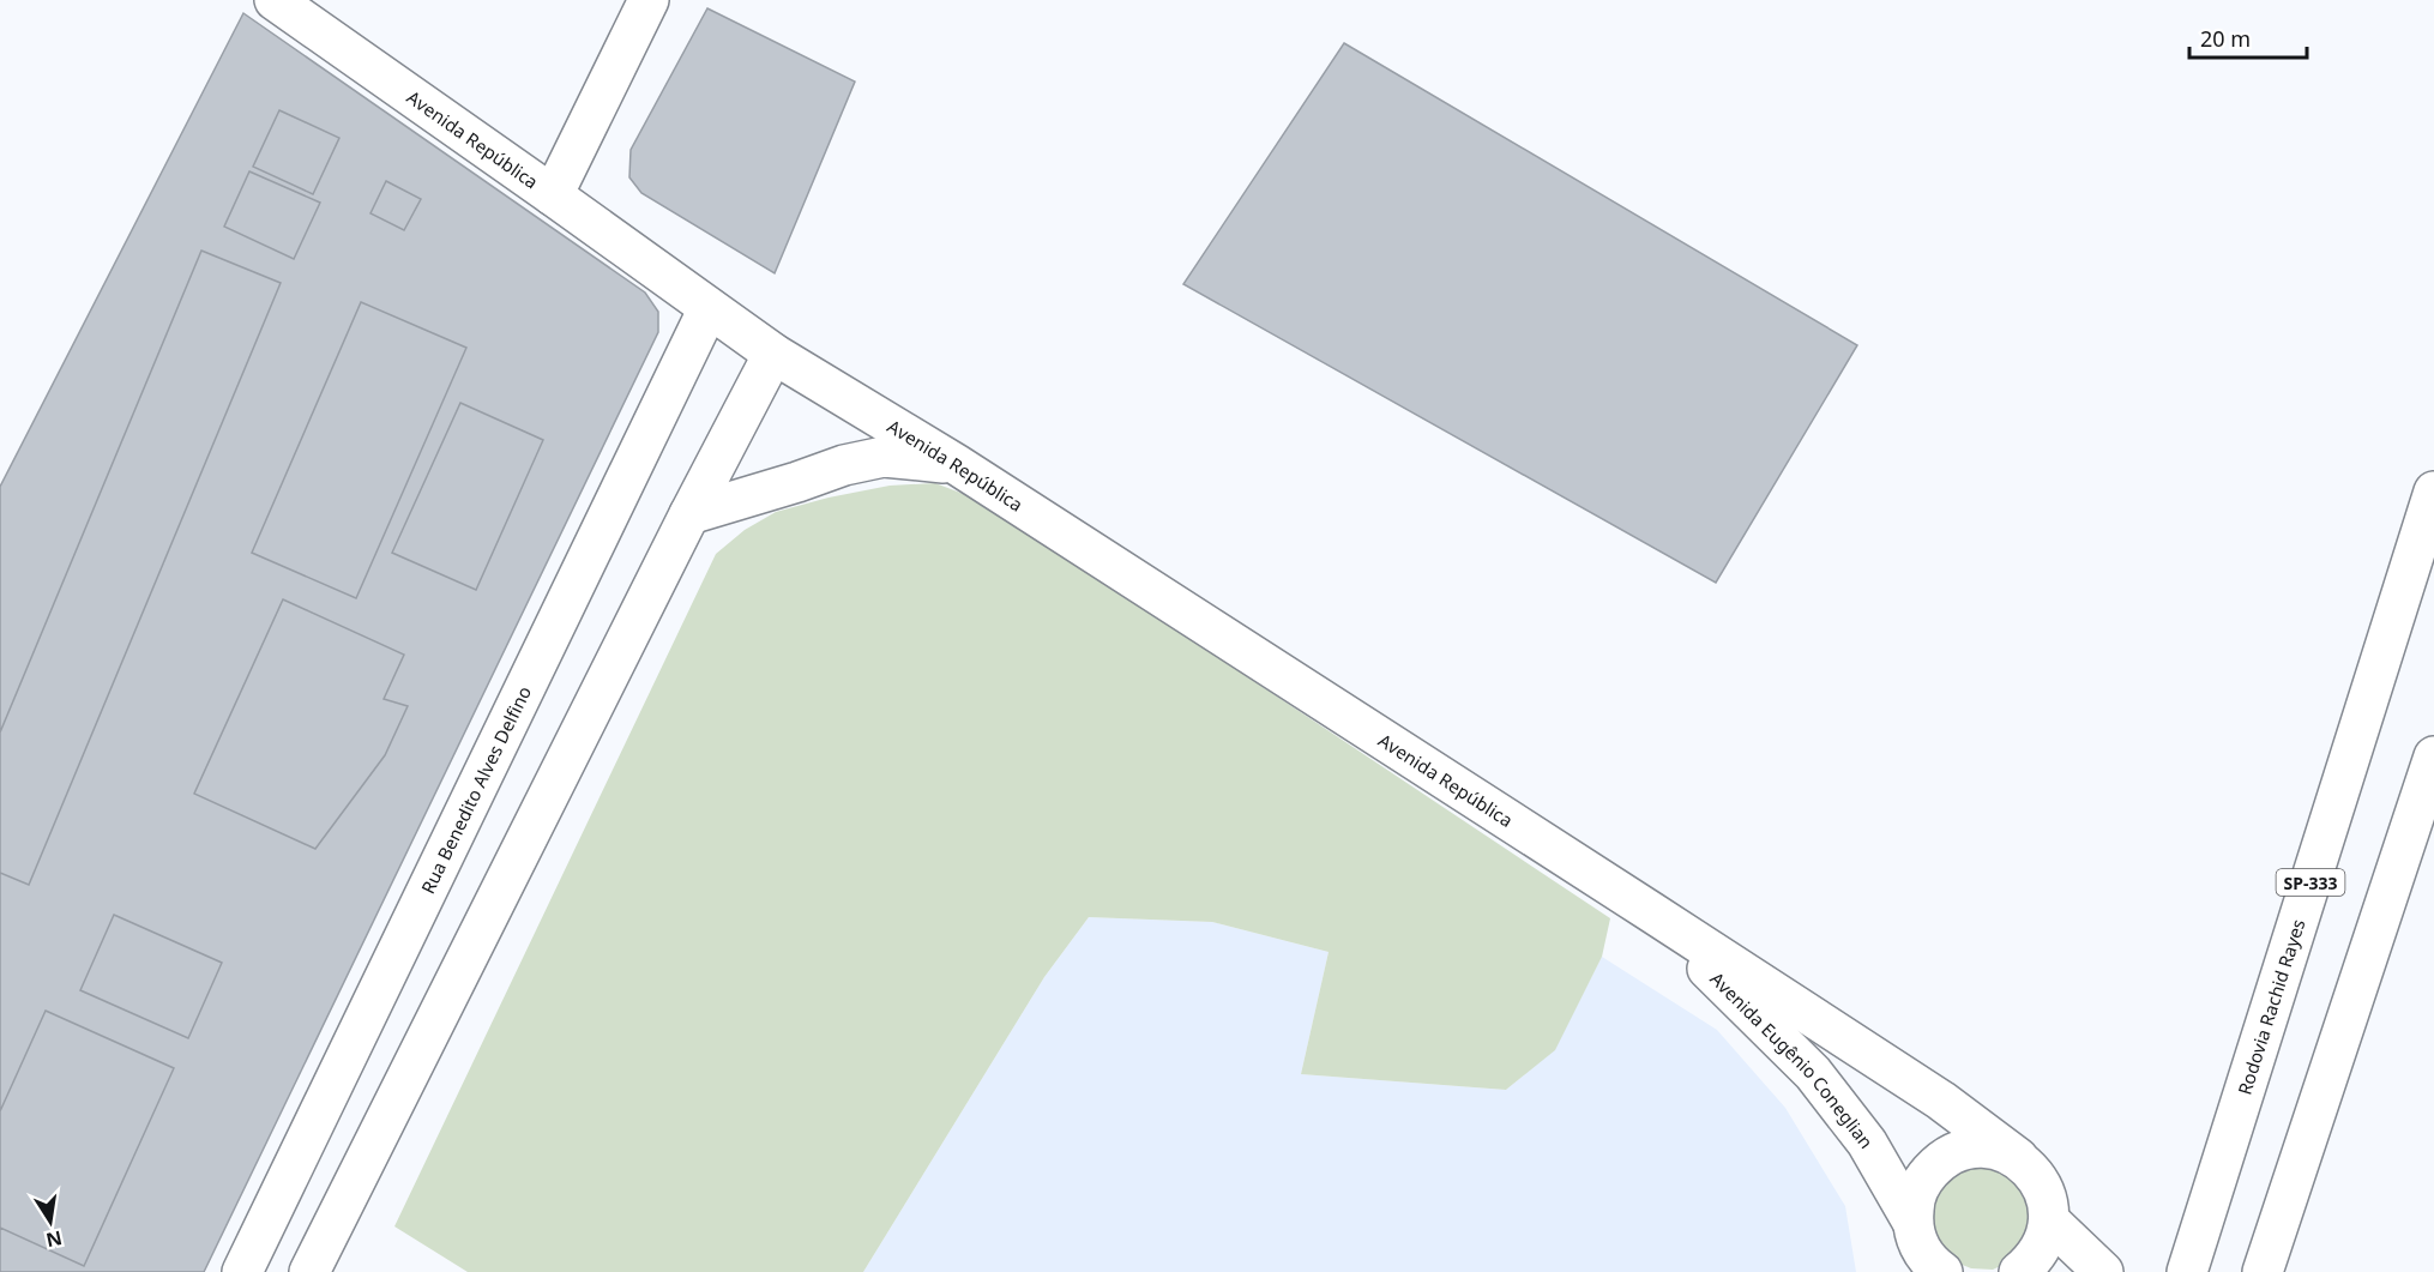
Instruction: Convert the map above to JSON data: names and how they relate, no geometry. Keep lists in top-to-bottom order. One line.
{"streets":{"main road":["Avenida República","Rua Benedito Alves Delfino","SP-333","Rodovia Rachid Rayes","Avenida Eugênio Coneglian"]},"crossings":[["Avenida República","Rua Benedito Alves Delfino"],["Avenida República","Avenida Eugênio Coneglian"]],"scale_bar":"20 m","north":"bottom"}
